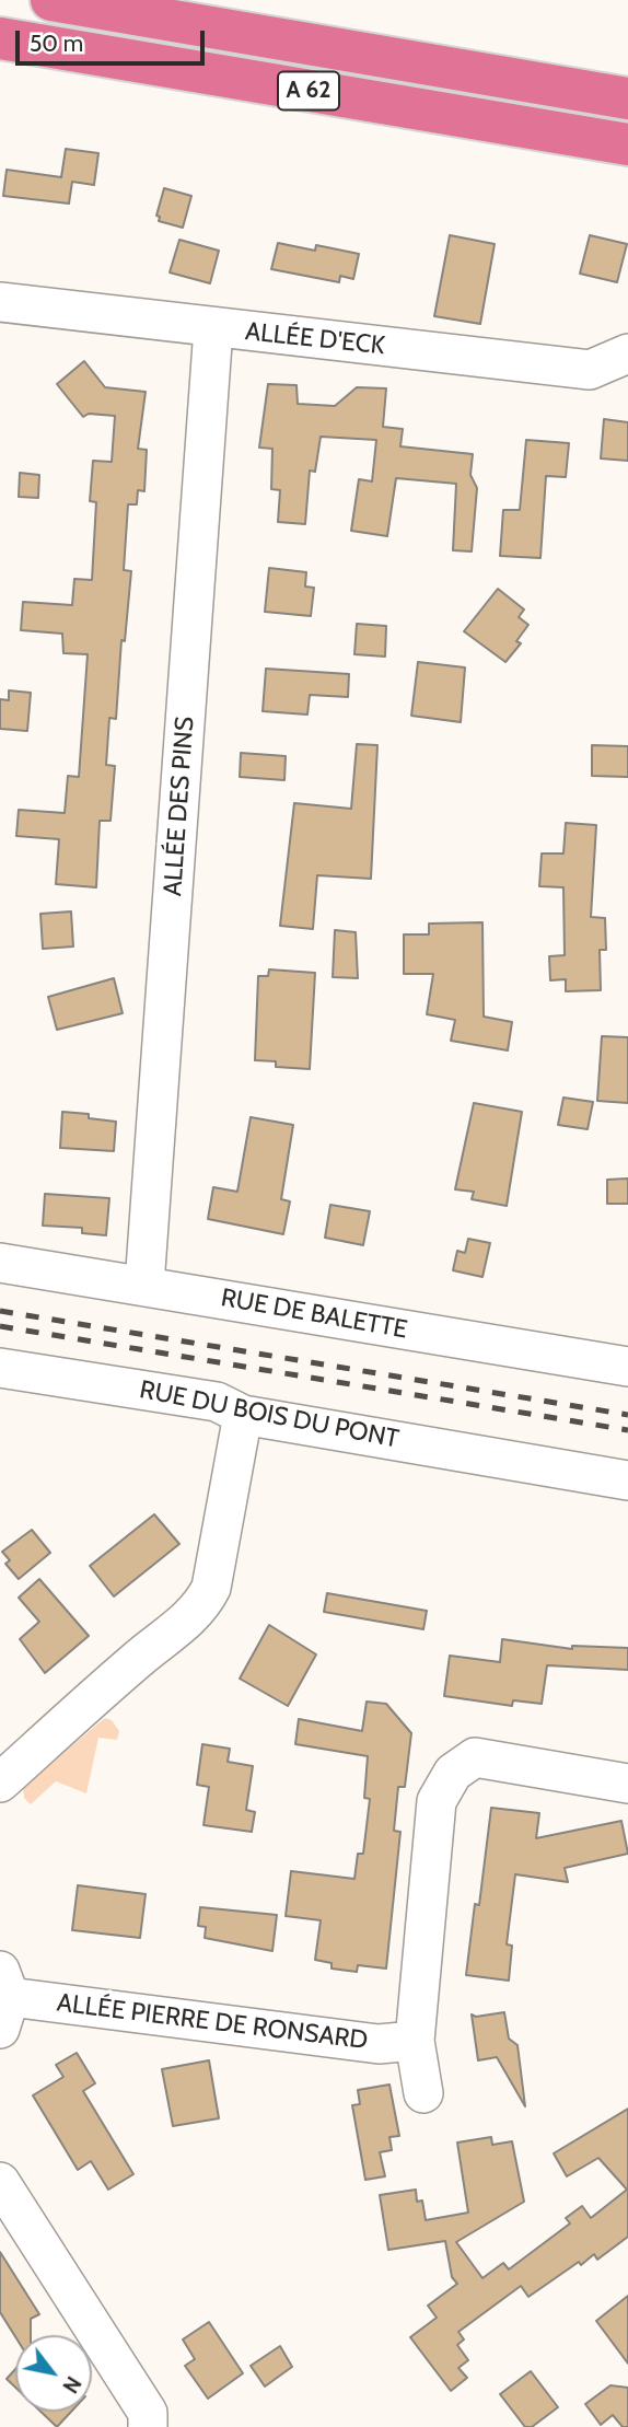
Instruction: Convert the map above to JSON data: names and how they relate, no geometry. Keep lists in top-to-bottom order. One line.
{"streets":{"highway":["A 62"],"street":["ALLÉE D'ECK","ALLÉE DES PINS","RUE DE BALETTE","RUE DU BOIS DU PONT","ALLÉE PIERRE DE RONSARD"]},"crossings":[["ALLÉE D'ECK","ALLÉE DES PINS"],["ALLÉE DES PINS","RUE DE BALETTE"]],"scale_bar":"50 m","north":"bottom right"}
